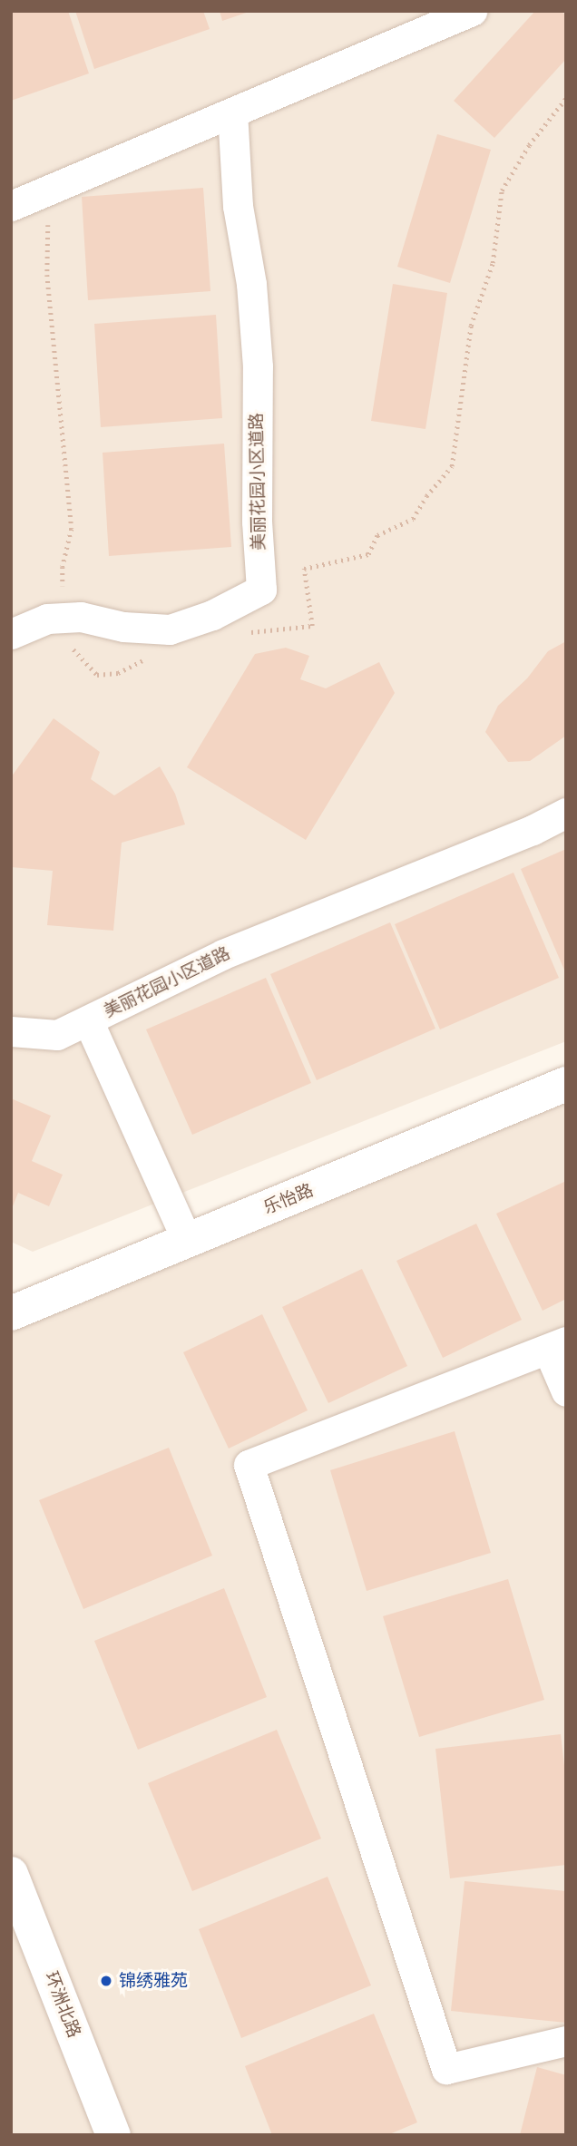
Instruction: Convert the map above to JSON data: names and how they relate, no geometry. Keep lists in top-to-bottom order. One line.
{"streets":{"street":["美丽花园小区道路","乐怡路","环洲北路"]},"places":["锦绣雅苑"]}
